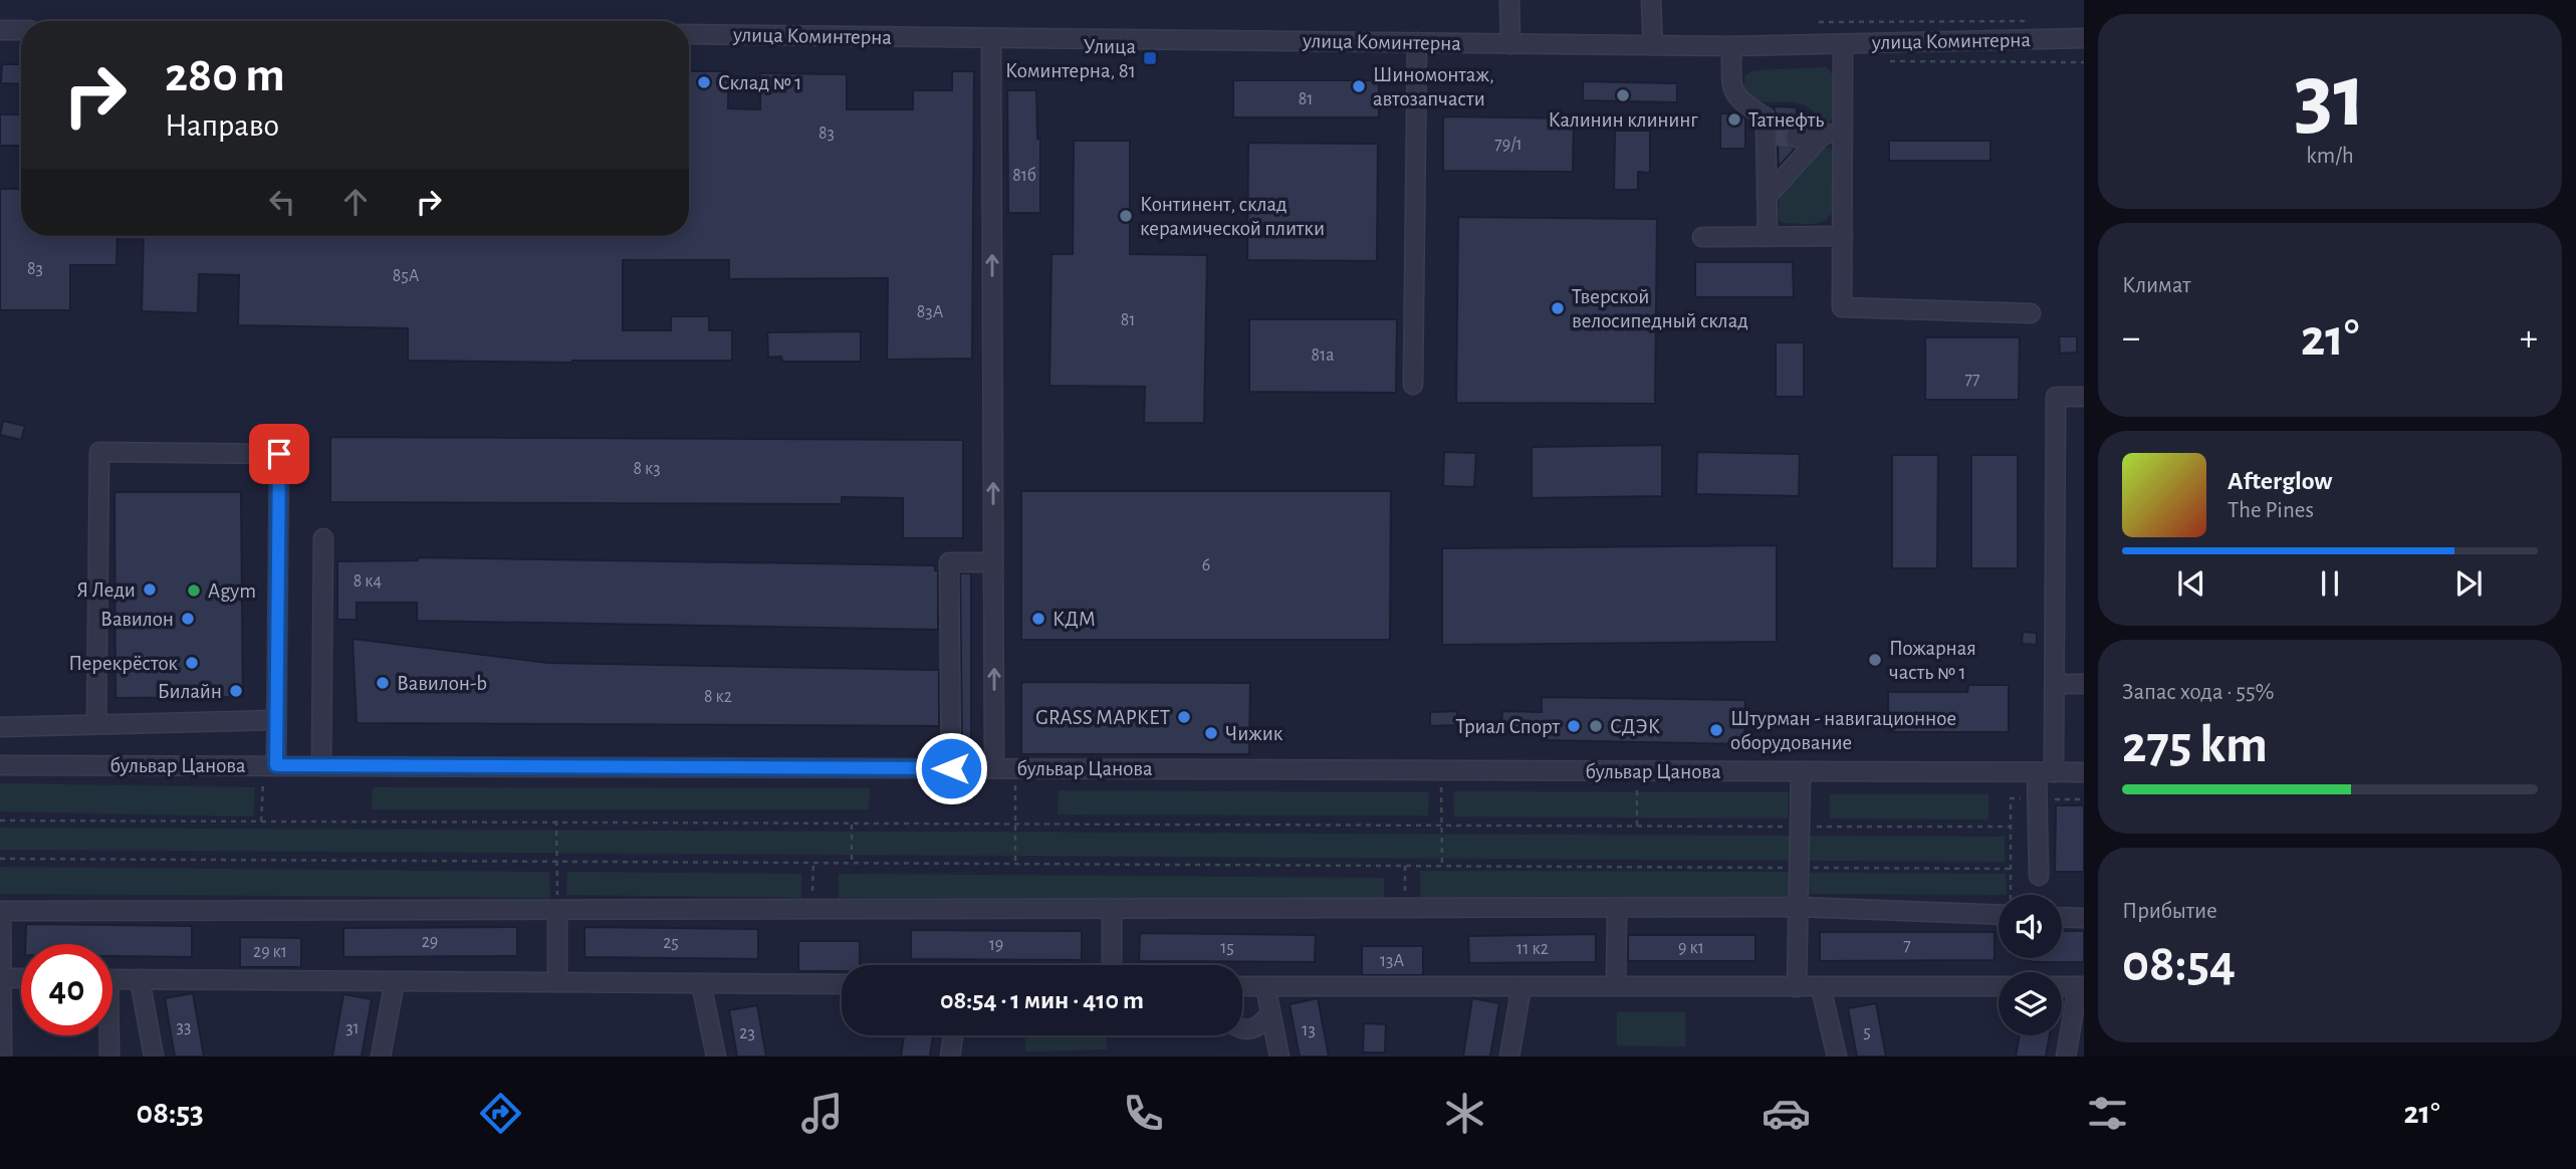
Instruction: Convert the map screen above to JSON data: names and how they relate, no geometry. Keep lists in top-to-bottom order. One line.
{"streets":{"street":["улица Коминтерна","бульвар Цанова"]},"places":{"transit":["Улица Коминтерна, 81"],"other":["Склад № 1","Шиномонтаж, автозапчасти","Калинин клининг","Татнефть","Континент, склад керамической плитки","Тверской велосипедный склад","Я Леди","Agym","Вавилон","КДМ","Пожарная часть № 1","Перекрёсток","Вавилон-b","Билайн","GRASS МАРКЕТ","Триал Спорт","СДЭК","Штурман - навигационное оборудование","Чижик"]},"house_numbers":["81","83","79/1","81б","83","85А","83А","81","81а","77","8 к3","6","8 к4","8 к2","29","25","19","7","15","9 к1","11 к2","29 к1","13А","33","31","13","5","23"],"page":{"tile":[["31","km/h"],"Климат",["Запас хода · 55%","275 km"],["Прибытие","08:54"]],"turn":["280 m","Направо"],"heat":["−","21°","+"],"song":["Afterglow","The Pines"],"limit":"40","trip":"08:54 · 1 мин · 410 m","tabs":["08:53","21°"]}}
